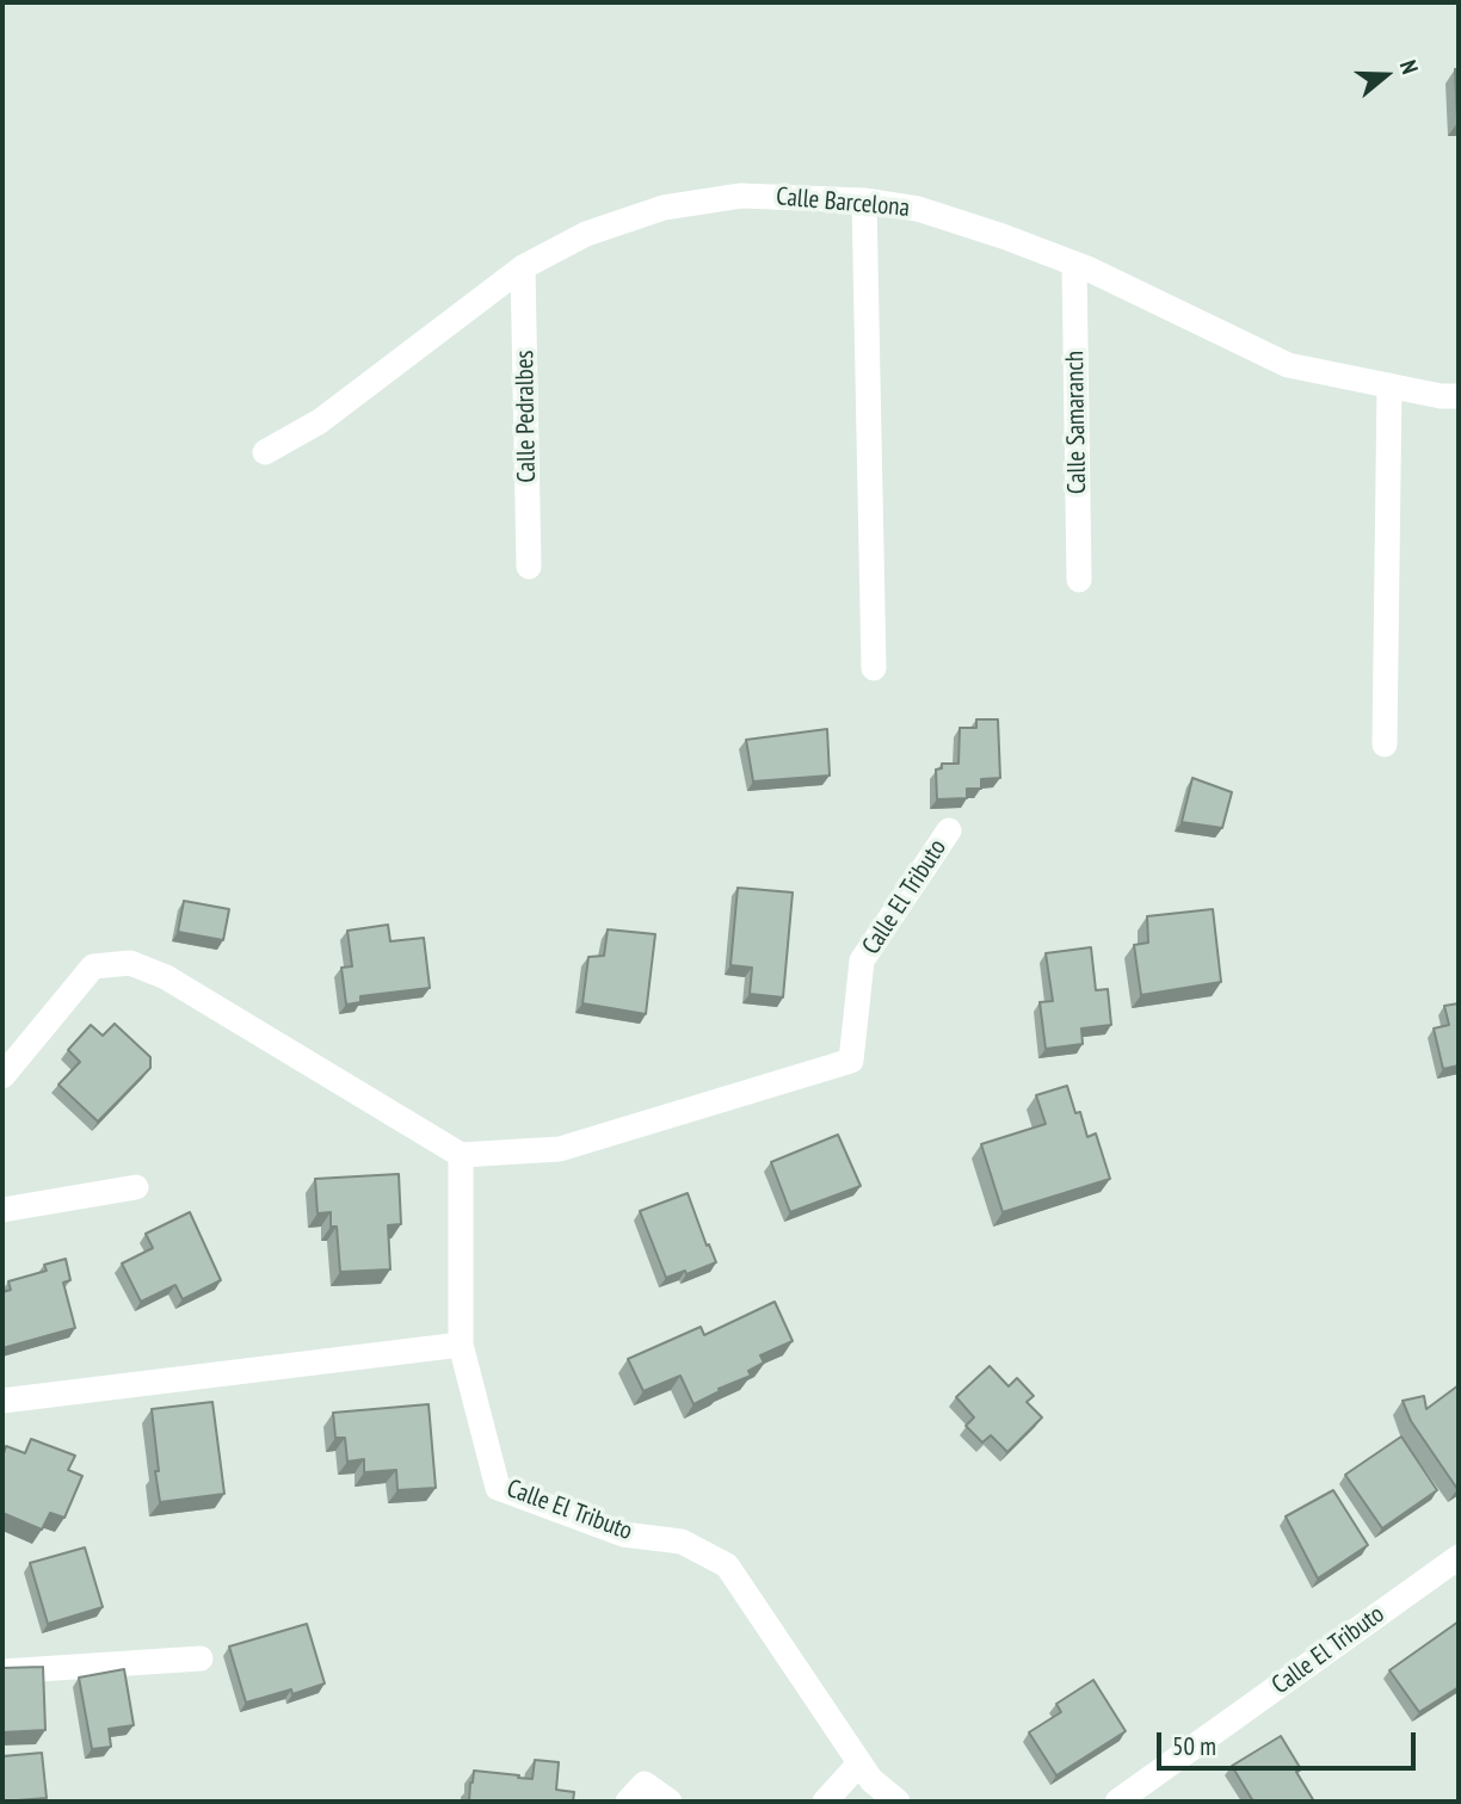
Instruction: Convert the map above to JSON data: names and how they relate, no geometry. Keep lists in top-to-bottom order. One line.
{"streets":{"street":["Calle Barcelona","Calle Pedralbes","Calle Samaranch","Calle El Tributo"]},"crossings":[["Calle Barcelona","Calle Pedralbes"],["Calle Barcelona","Calle Samaranch"]],"scale_bar":"50 m","north":"right"}
